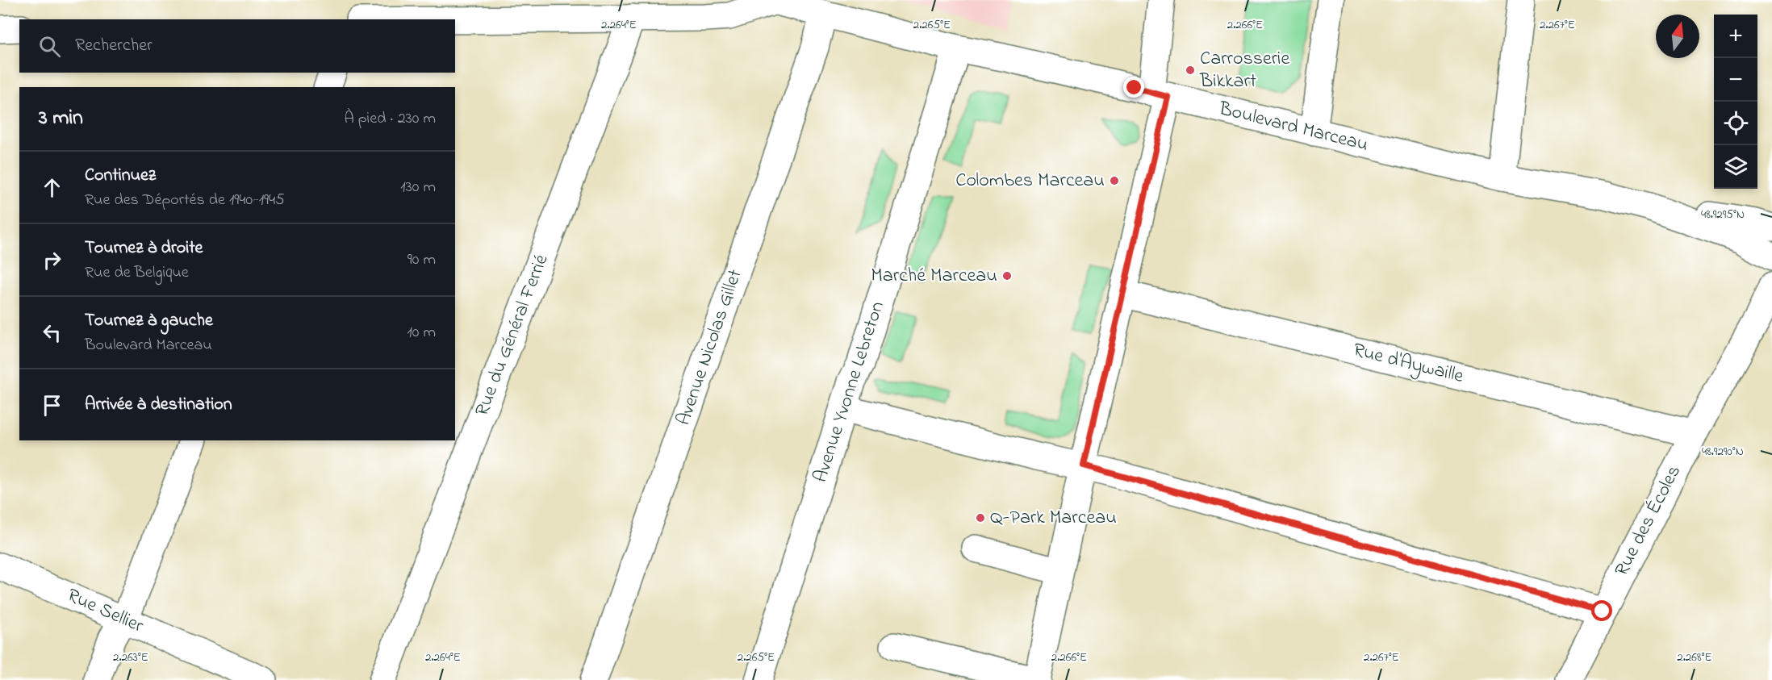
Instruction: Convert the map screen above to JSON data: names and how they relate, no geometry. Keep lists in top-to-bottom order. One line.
{"streets":{"street":["Boulevard Marceau","Rue du Général Ferrié","Avenue Nicolas Gillet","Rue d'Aywaille","Avenue Yvonne Lebreton","Rue des Écoles","Rue Sellier"]},"crossings":[["Boulevard Marceau","Avenue Nicolas Gillet"],["Boulevard Marceau","Avenue Yvonne Lebreton"],["Rue d'Aywaille","Rue des Écoles"]],"places":["Carrosserie Bikkart","Colombes Marceau","Marché Marceau","Q-Park Marceau"],"north":"top","page":{"map_buttons":["+","−"],"search":"Rechercher","heading":["3 min","À pied · 230 m"],"list":[["Continuez","Rue des Déportés de 1940-1945","130 m"],["Tournez à droite","Rue de Belgique","90 m"],["Tournez à gauche","Boulevard Marceau","10 m"],"Arrivée à destination"]},"coordinates":["2.264°E","2.265°E","2.266°E","2.267°E","48.9295°N","48.9290°N","2.263°E","2.268°E"]}
